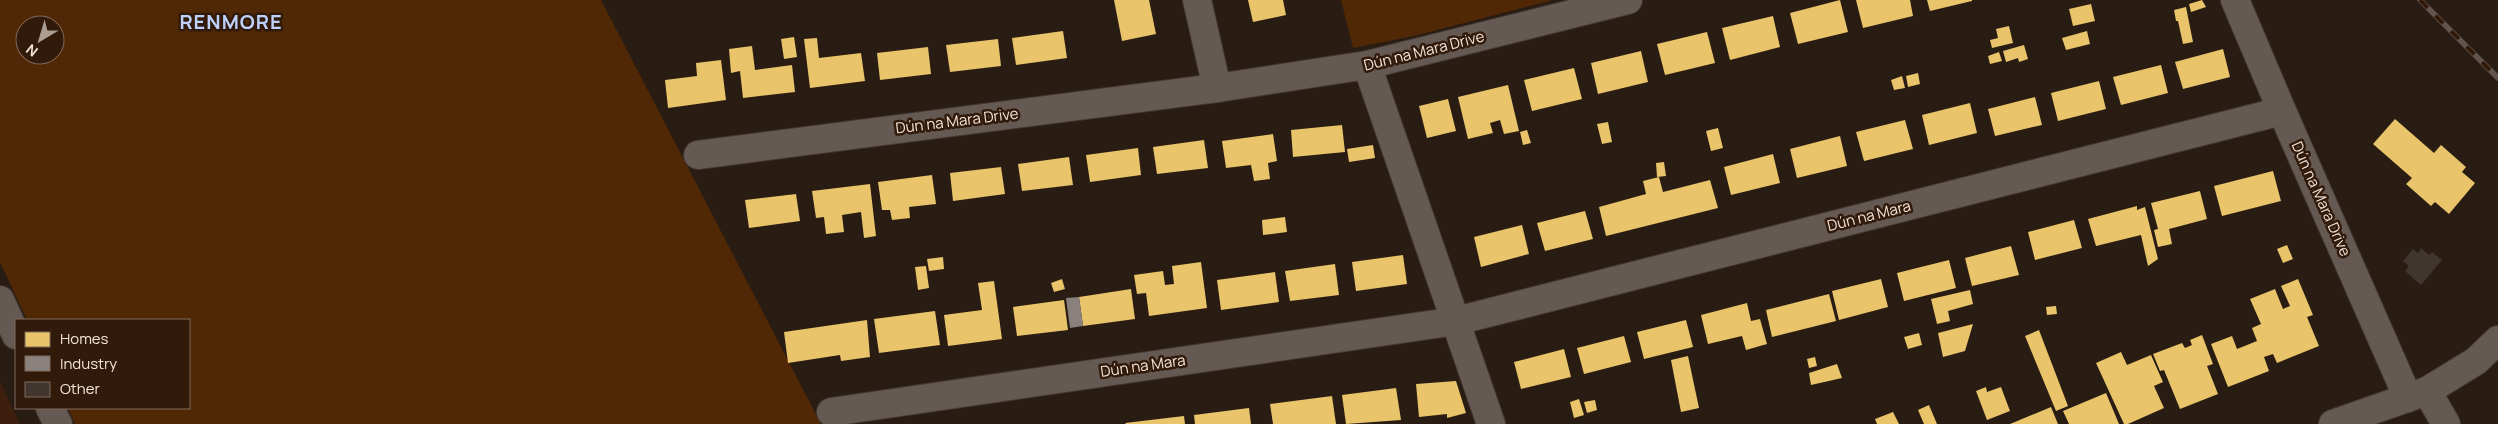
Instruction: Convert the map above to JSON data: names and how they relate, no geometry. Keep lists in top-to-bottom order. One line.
{"streets":{"street":["Dún na Mara Drive","Dún na Mara"]},"crossings":[["Dún na Mara Drive","Dún na Mara"]],"districts":["RENMORE"],"legend":["Homes","Industry","Other"],"north":"bottom left"}
